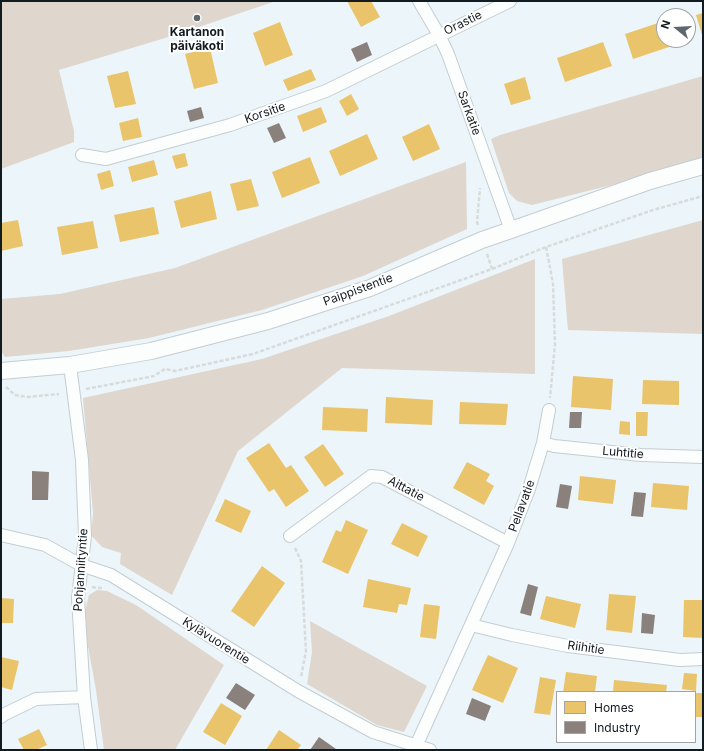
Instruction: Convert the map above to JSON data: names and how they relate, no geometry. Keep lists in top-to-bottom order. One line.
{"streets":{"street":["Orastie","Korsitie","Sarkatie","Paippistentie","Luhtitie","Aittatie","Pellavatie","Pohjanniityntie","Kylävuorentie","Riihitie"]},"crossings":[["Orastie","Korsitie"],["Orastie","Sarkatie"],["Korsitie","Sarkatie"],["Sarkatie","Paippistentie"],["Paippistentie","Pohjanniityntie"],["Luhtitie","Pellavatie"],["Aittatie","Pellavatie"],["Pellavatie","Kylävuorentie"],["Pellavatie","Riihitie"],["Pohjanniityntie","Kylävuorentie"]],"places":["Kartanon päiväkoti"],"legend":["Homes","Industry"],"north":"left"}
